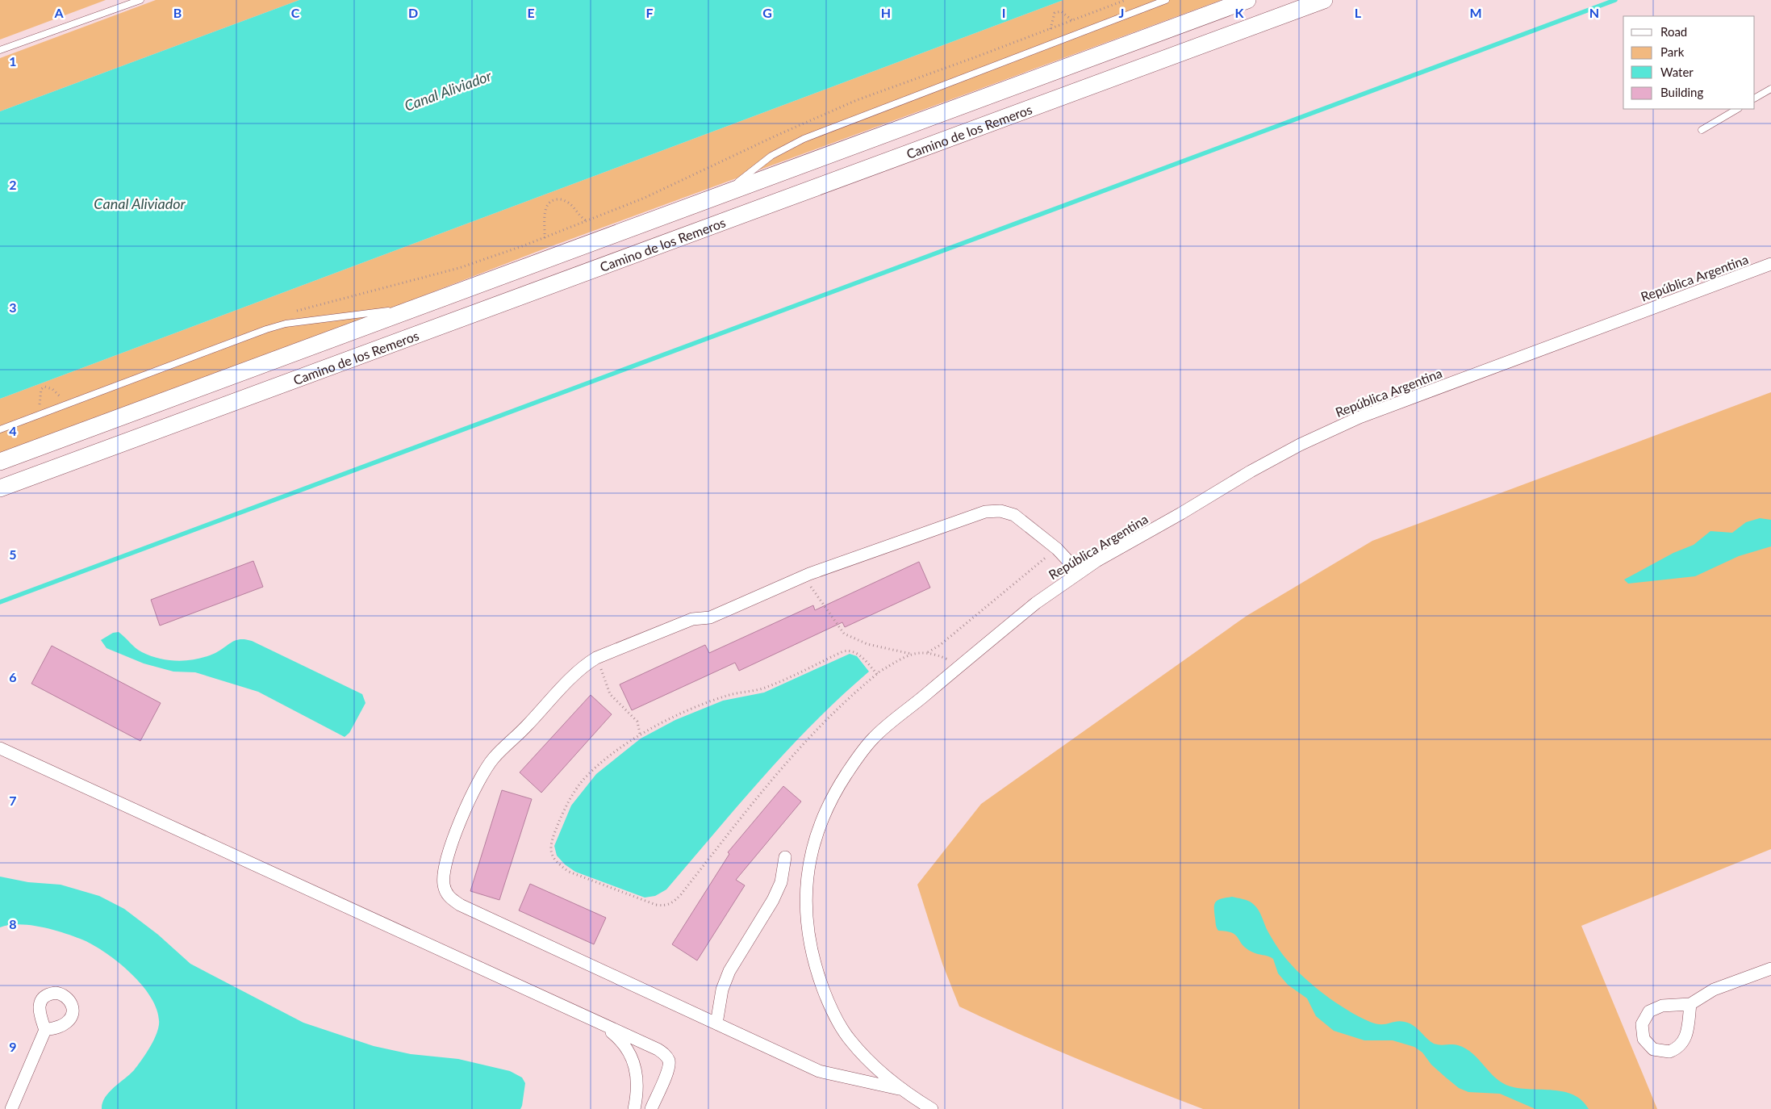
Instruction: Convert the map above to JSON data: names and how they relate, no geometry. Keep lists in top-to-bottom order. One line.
{"streets":{"main road":["Camino de los Remeros"],"street":["República Argentina"]},"water":["Canal Aliviador"],"legend":["Road","Park","Water","Building"],"grid":{"columns":["A","B","C","D","E","F","G","H","I","J","K","L","M","N"],"rows":["1","2","3","4","5","6","7","8","9"]}}
